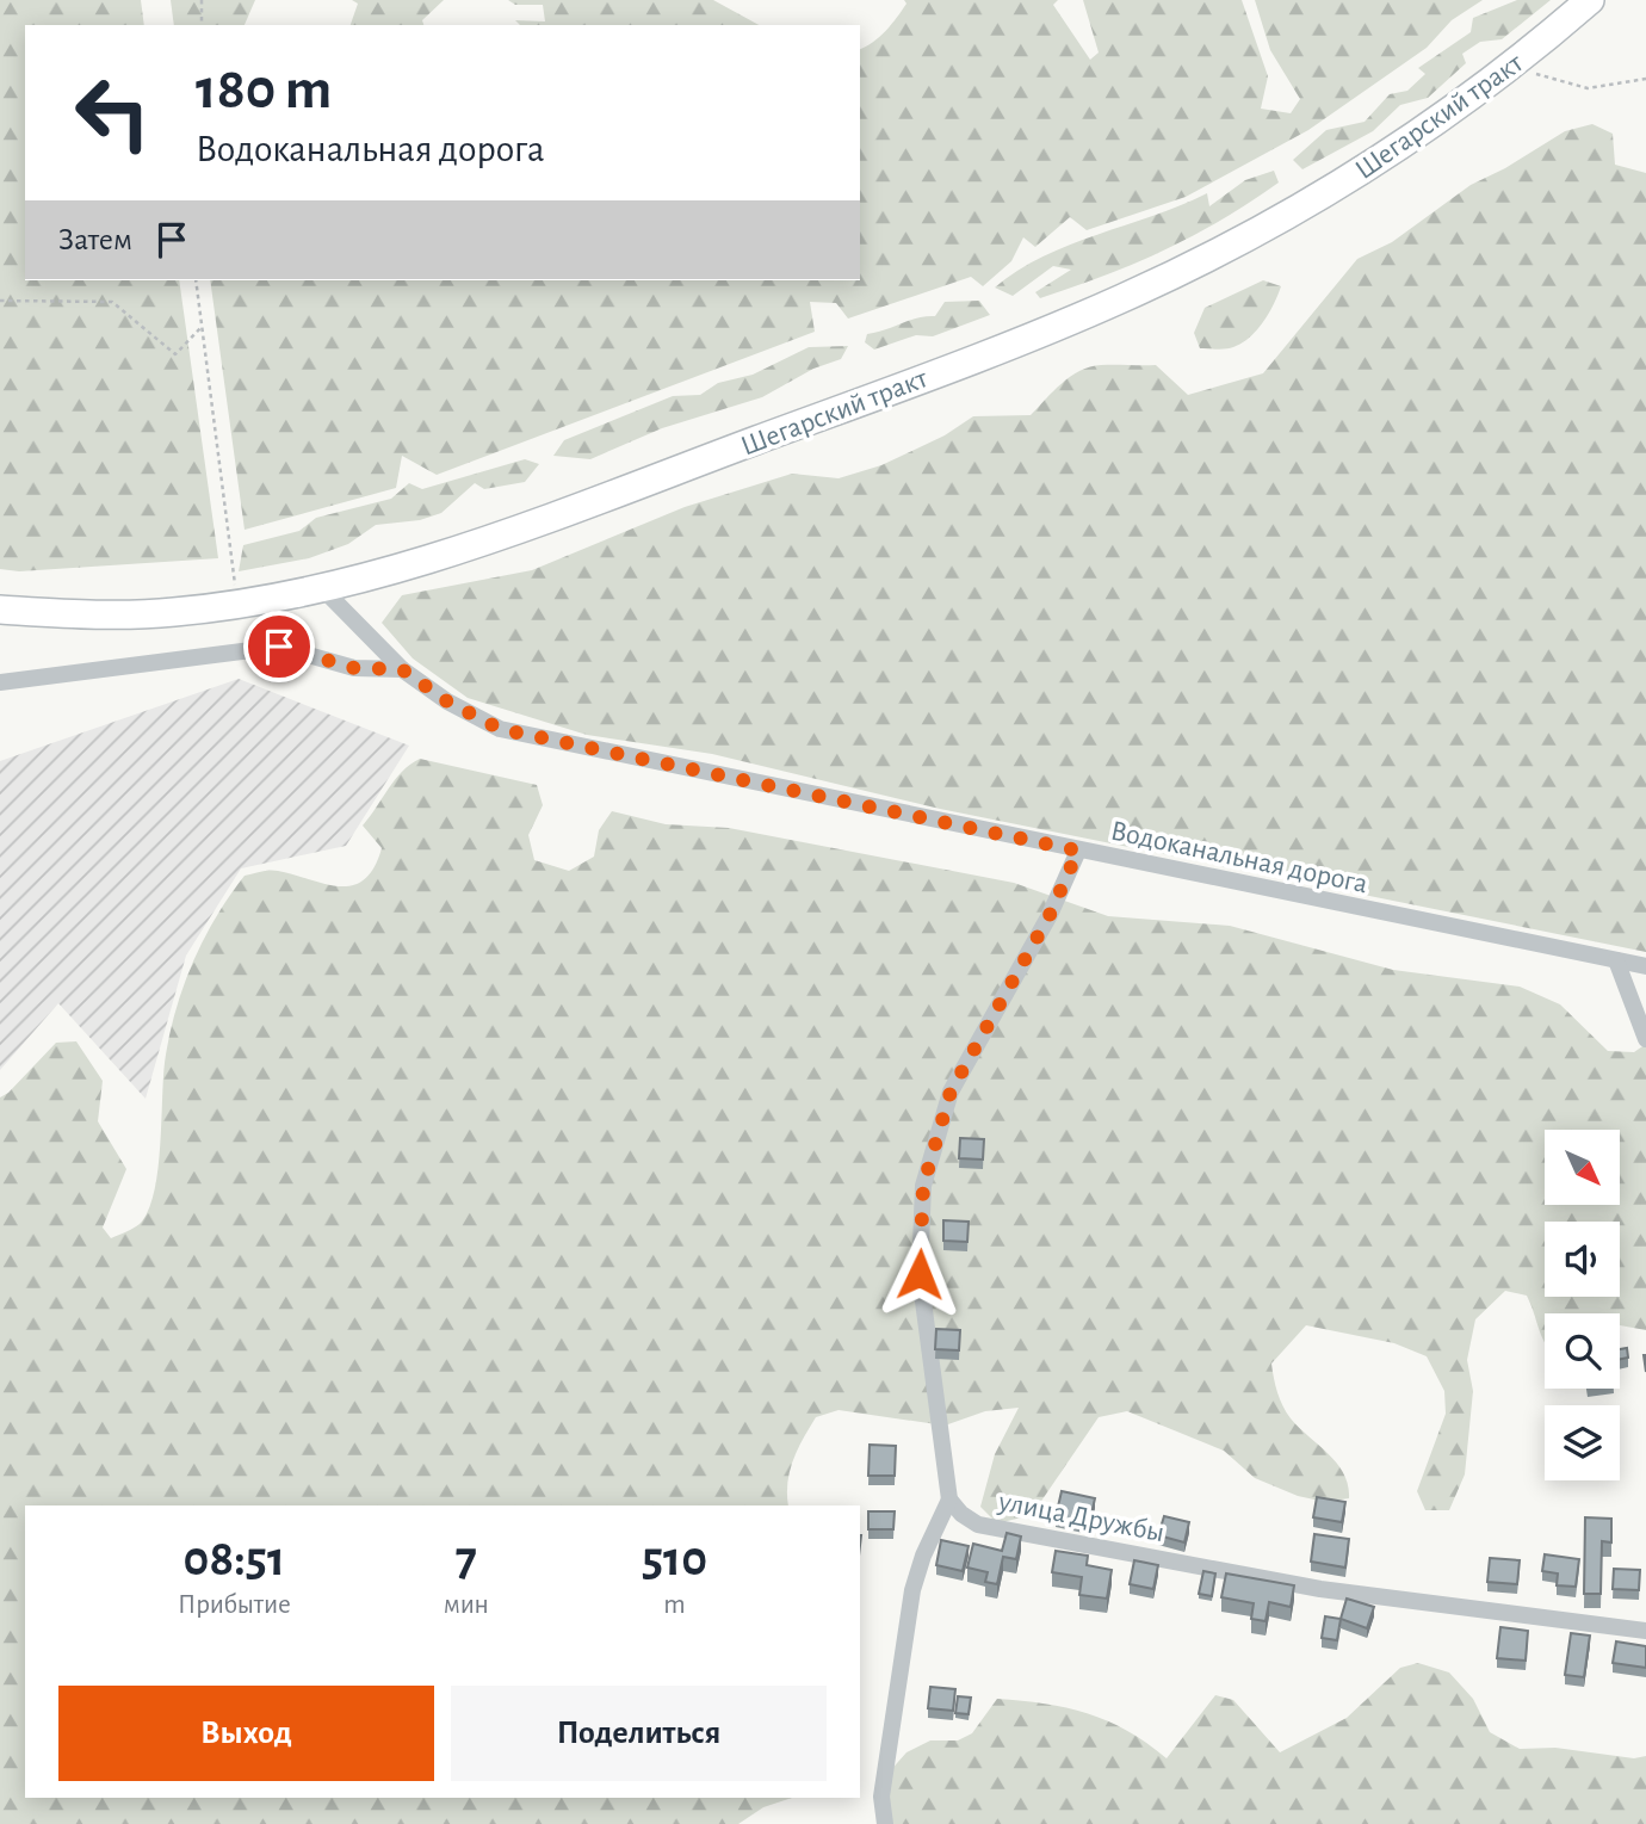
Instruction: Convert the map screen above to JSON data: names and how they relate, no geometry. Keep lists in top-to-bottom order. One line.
{"streets":{"main road":["Шегарский тракт"],"street":["Водоканальная дорога","улица Дружбы"]},"crossings":[["Шегарский тракт","Водоканальная дорога"]],"north":"bottom right","page":{"turn":["180 m","Водоканальная дорога"],"then":"Затем","eta":["08:51","Прибытие","7","мин","510","m"],"buttons":["Выход","Поделиться"]}}
